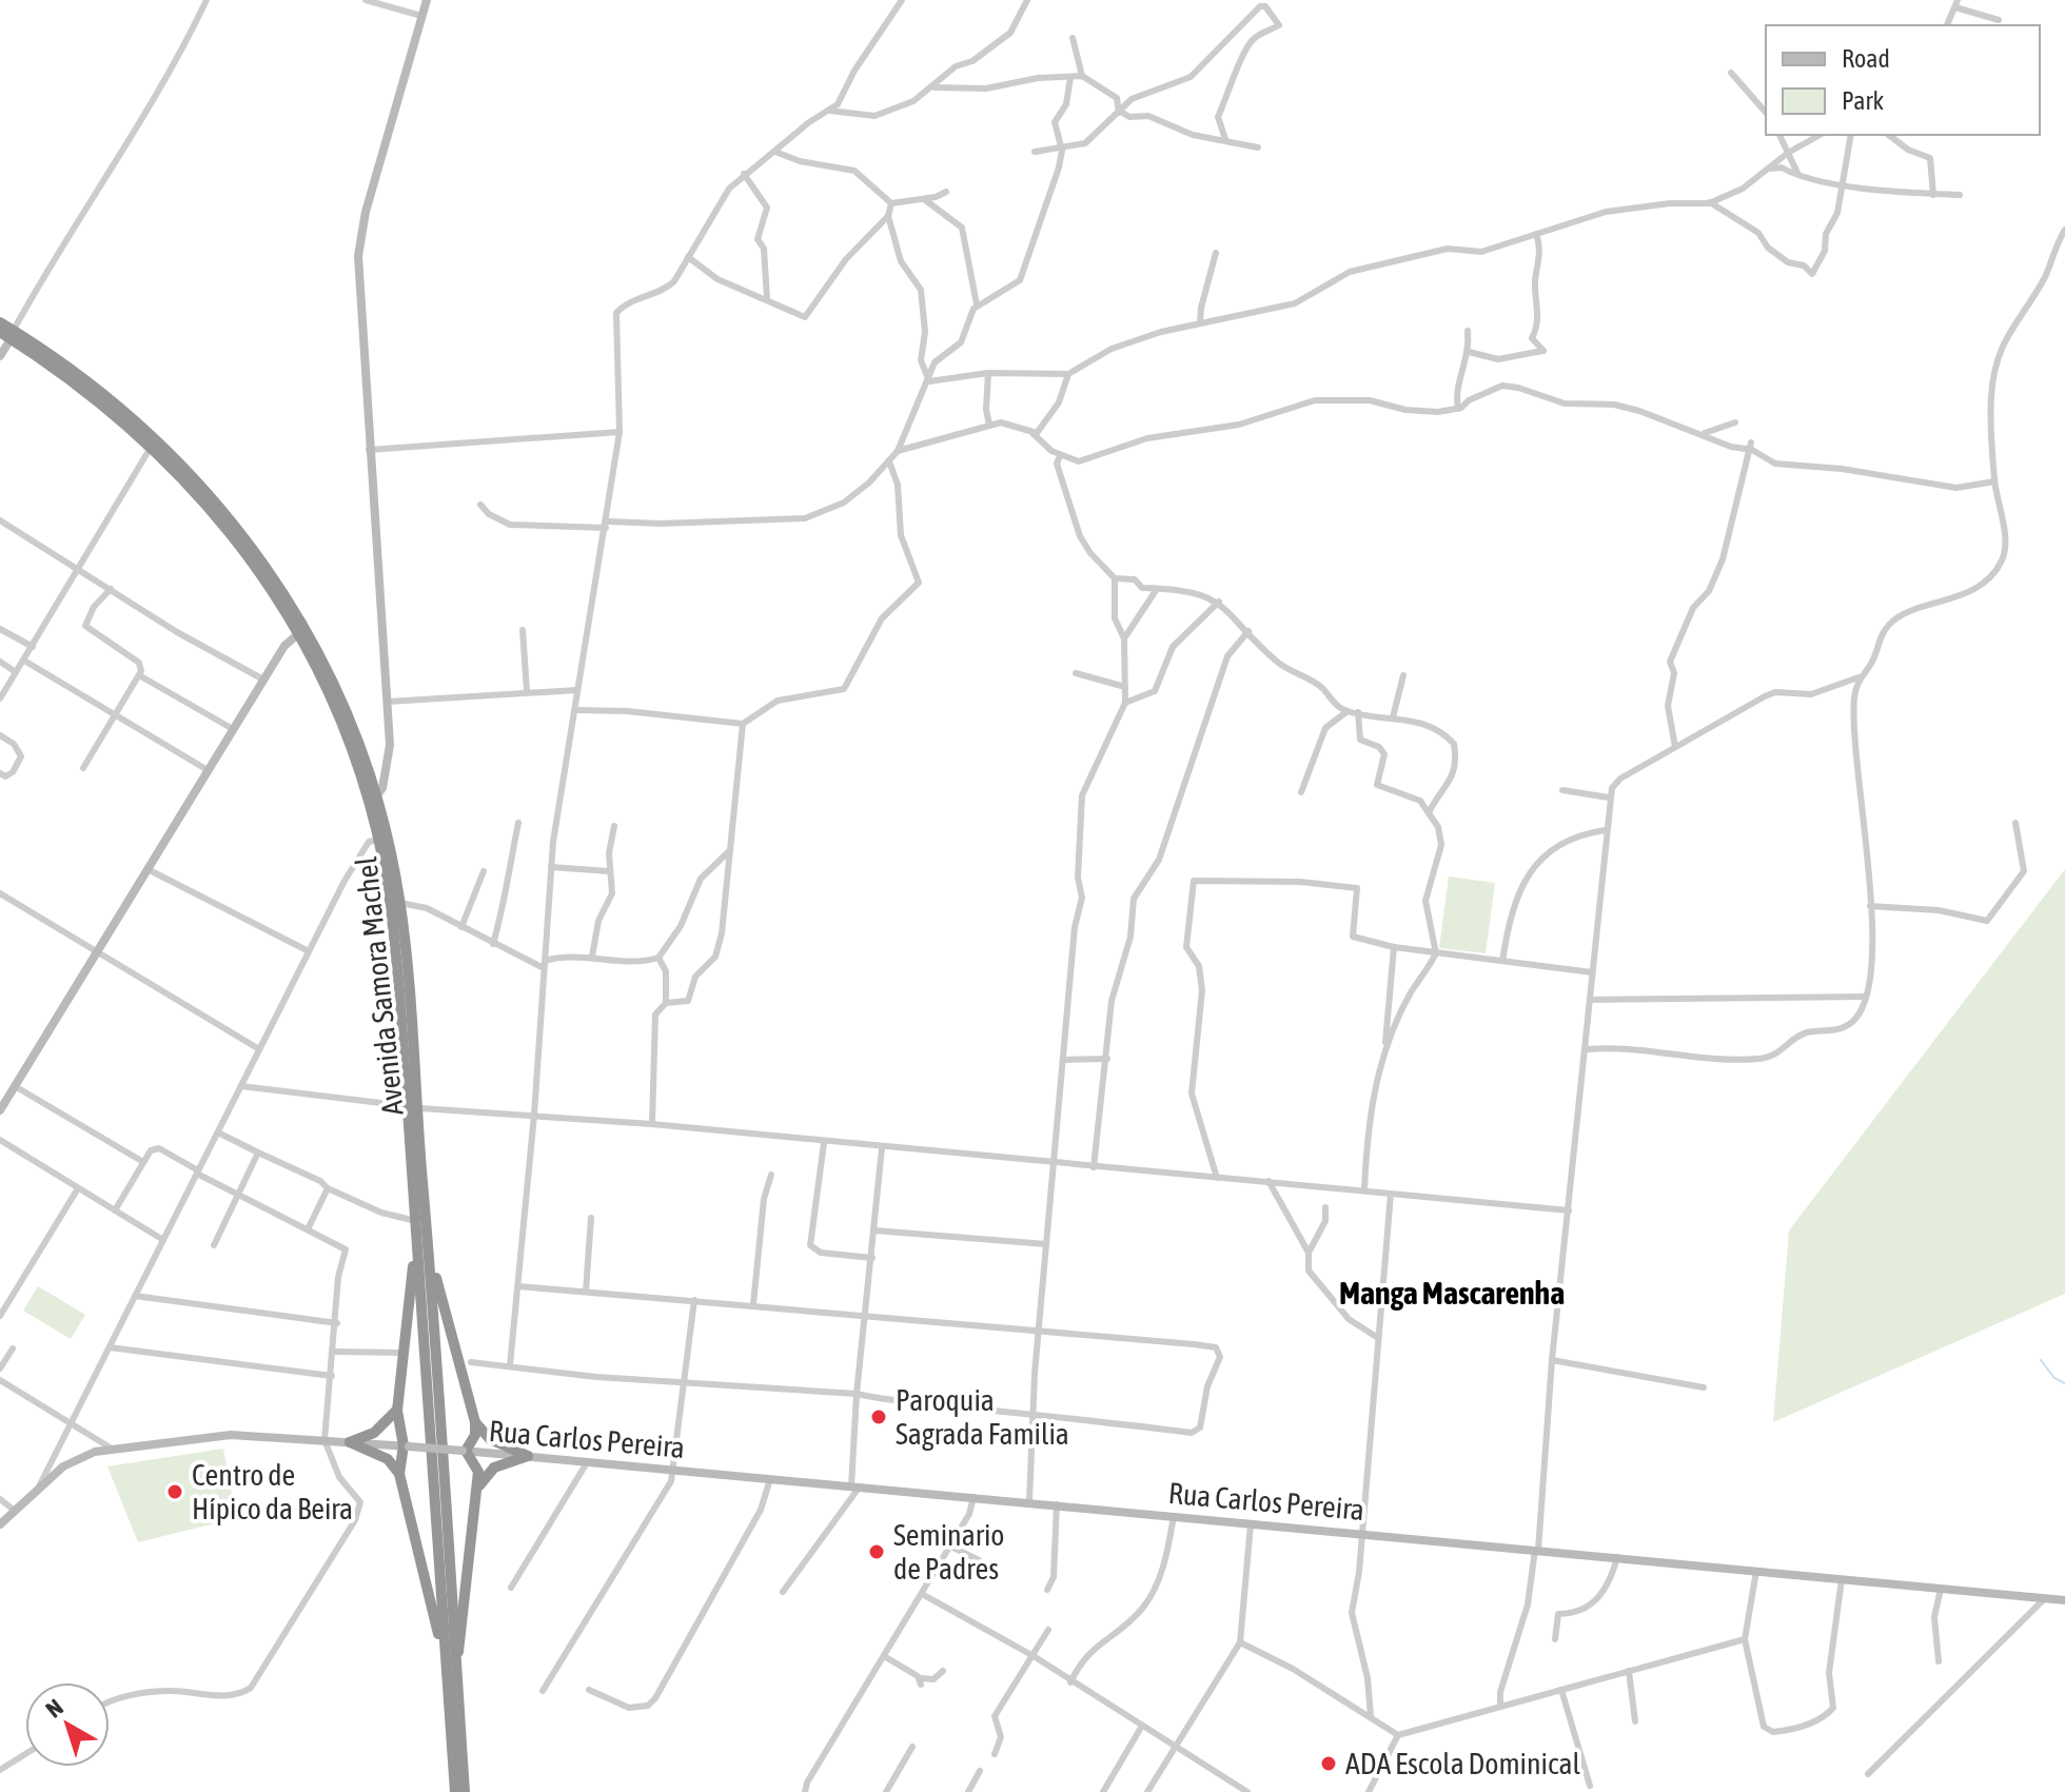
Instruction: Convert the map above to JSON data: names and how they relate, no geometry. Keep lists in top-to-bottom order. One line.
{"streets":{"highway":["Avenida Samora Machel"],"main road":["Rua Carlos Pereira"]},"districts":["Manga Mascarenha"],"places":["Paroquia Sagrada Familia","Centro de Hípico da Beira","Seminario de Padres","ADA Escola Dominical"],"legend":["Road","Park"],"north":"top left"}
